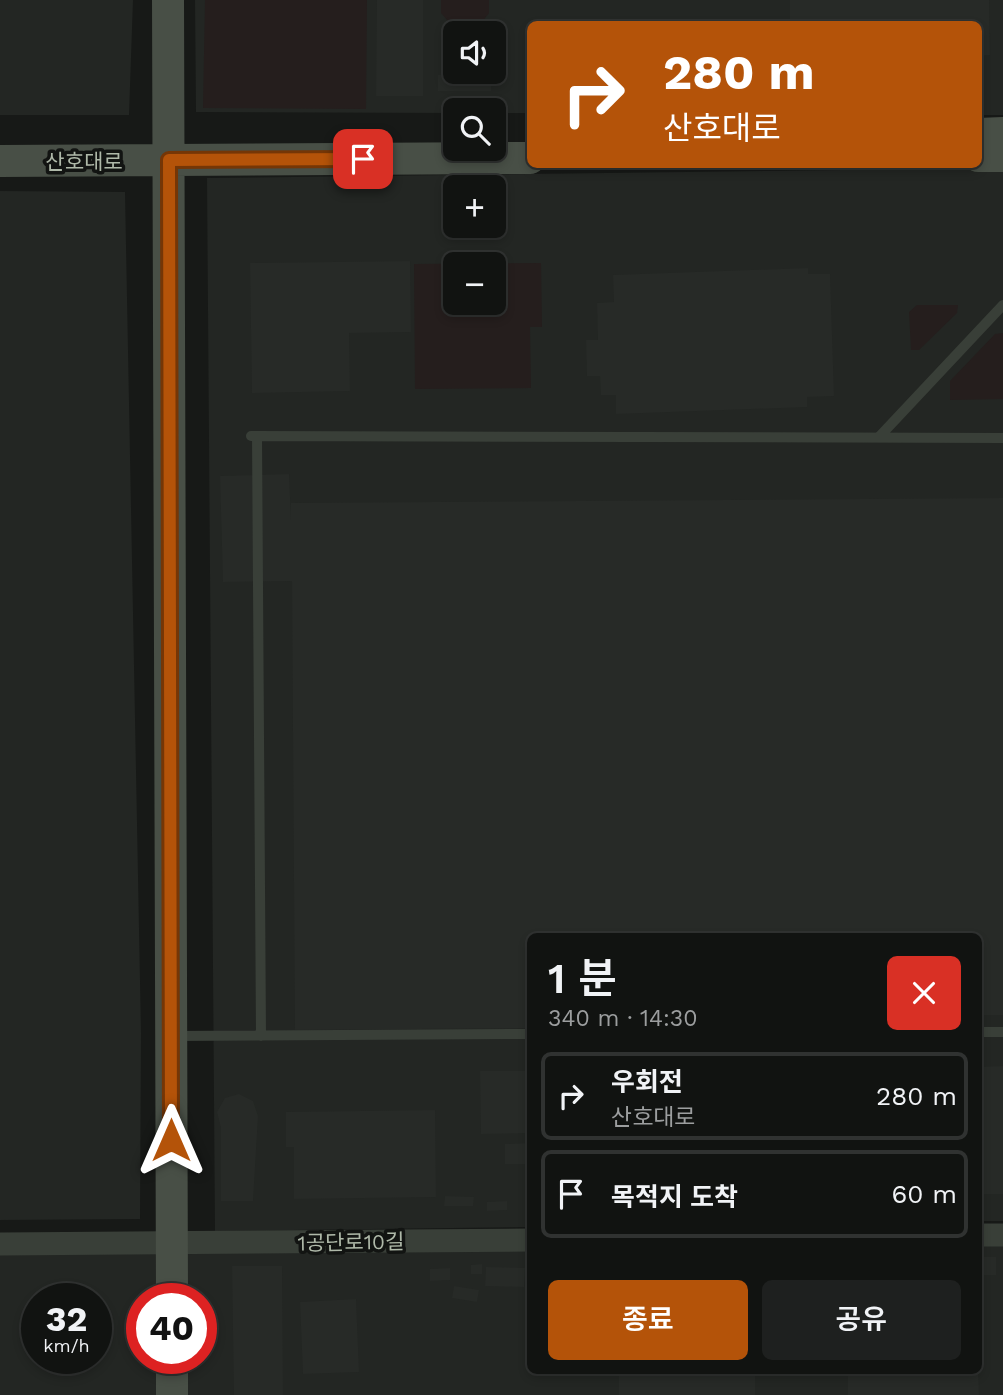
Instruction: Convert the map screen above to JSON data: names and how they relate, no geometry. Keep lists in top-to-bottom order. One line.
{"streets":{"street":["산호대로","1공단로10길"]},"page":{"map_buttons":["+","−"],"turn":["280 m","산호대로"],"heading":["1 분","340 m · 14:30"],"list":[{"name":"우회전","note":"산호대로","value":"280 m"},{"name":"목적지 도착","value":"60 m"}],"buttons":["종료","공유"],"speed":"32 km/h","limit":"40"}}
